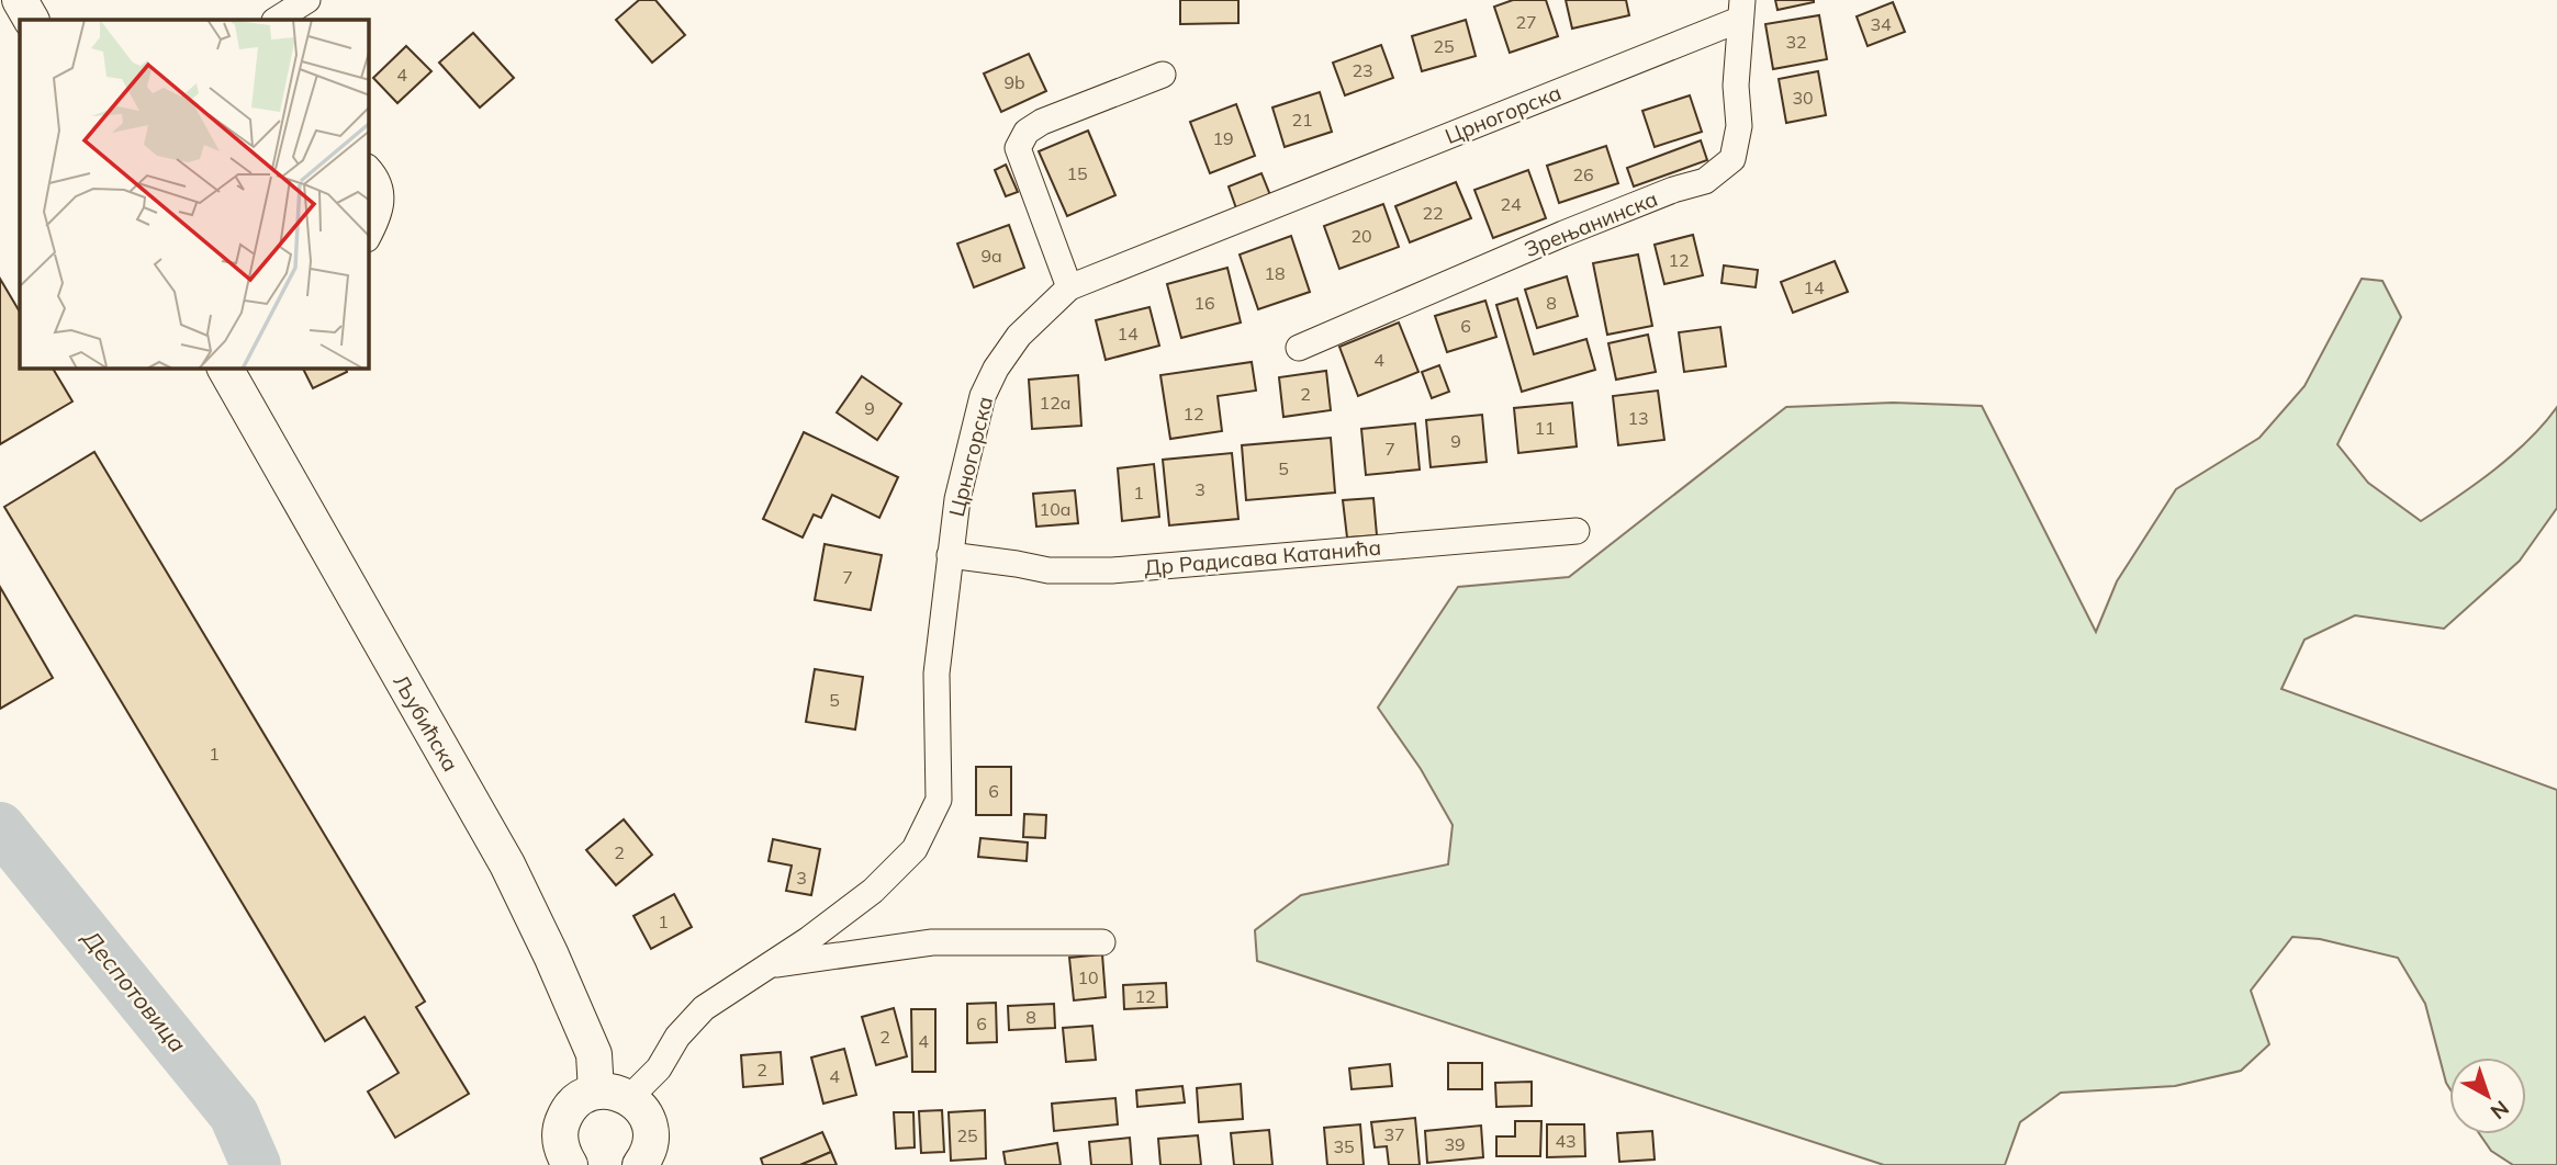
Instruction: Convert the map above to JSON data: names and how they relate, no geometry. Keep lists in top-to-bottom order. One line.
{"streets":{"street":["Црногорска","Зрењанинска","Др Радисава Катанића","Љубићска"]},"crossings":[["Црногорска","Зрењанинска"],["Црногорска","Др Радисава Катанића"],["Црногорска","Љубићска"]],"water":["Деспотовица"],"house_numbers":["27","34","32","25","23","4","9b","30","21","19","15","26","24","22","20","9a","12","18","14","16","8","6","14","4","2","12a","9","12","13","11","9","7","5","3","1","10a","7","5","1","6","2","3","1","10","12","8","6","2","4","2","4","37","25","43","39","35"],"north":"bottom right"}
